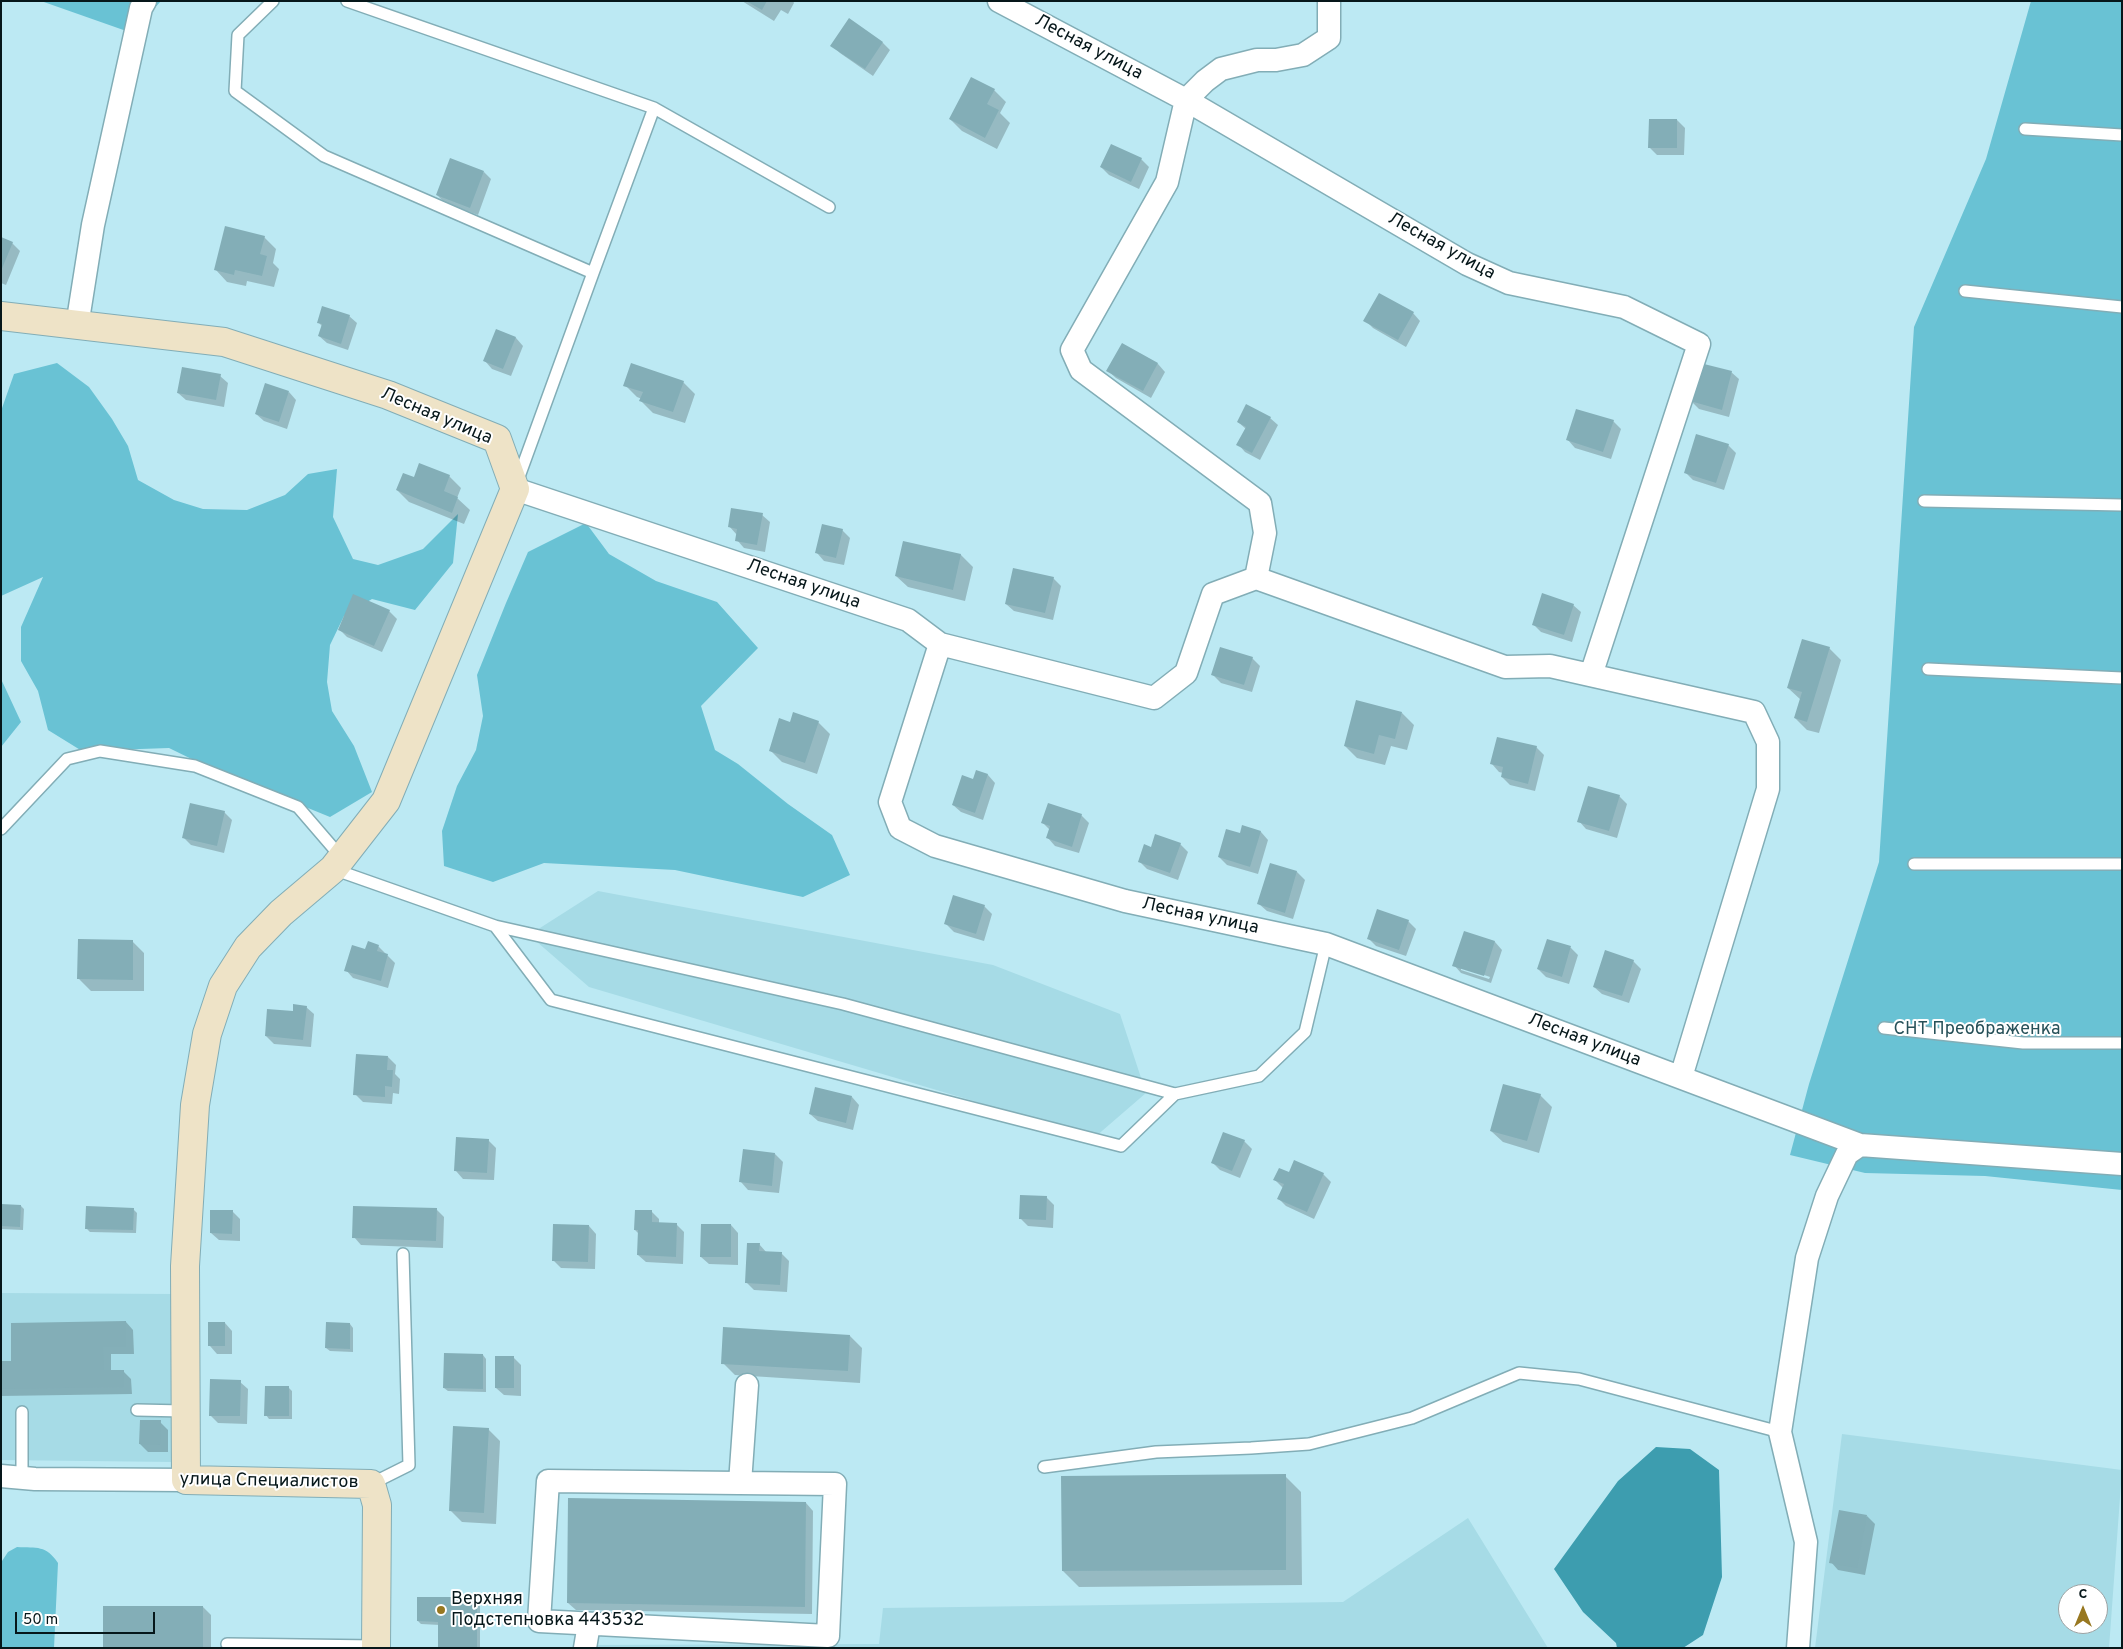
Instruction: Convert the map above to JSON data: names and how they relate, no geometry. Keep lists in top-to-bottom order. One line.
{"streets":{"street":["Лесная улица","улица Специалистов"]},"parks":["СНТ Преображенка"],"places":["Верхняя Подстепновка 443532"],"scale_bar":"50 m","north":"top"}
